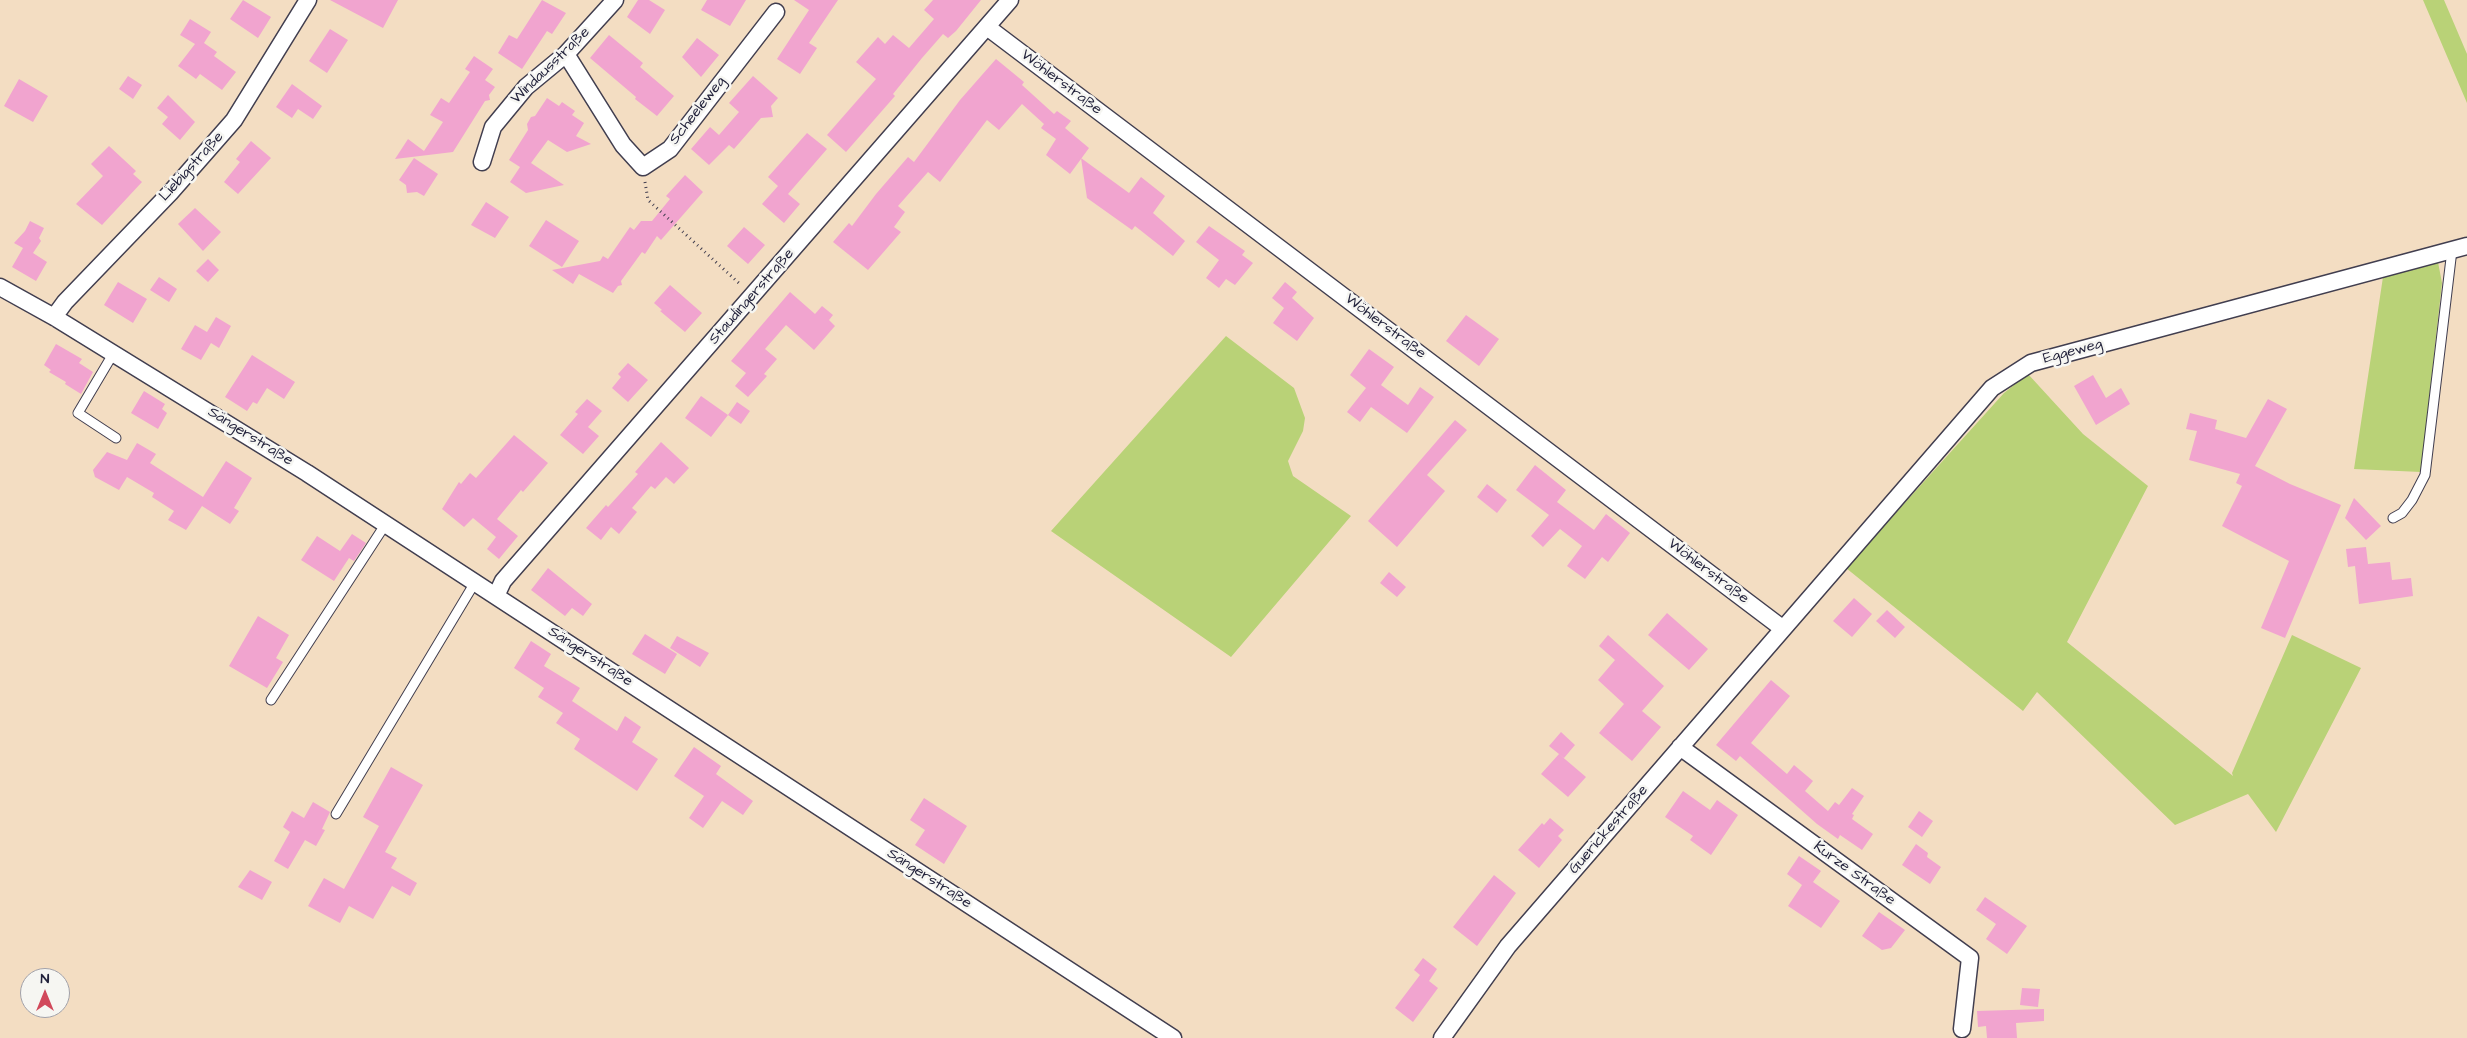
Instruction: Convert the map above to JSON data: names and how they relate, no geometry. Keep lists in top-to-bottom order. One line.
{"streets":{"street":["Windausstraße","Wöhlerstraße","Scheeleweg","Liebigstraße","Staudingerstraße","Eggeweg","Sängerstraße","Guerickestraße","Kurze Straße"]},"crossings":[["Wöhlerstraße","Staudingerstraße"],["Wöhlerstraße","Eggeweg"],["Wöhlerstraße","Guerickestraße"],["Liebigstraße","Sängerstraße"],["Staudingerstraße","Sängerstraße"],["Eggeweg","Guerickestraße"],["Guerickestraße","Kurze Straße"]],"north":"top"}
